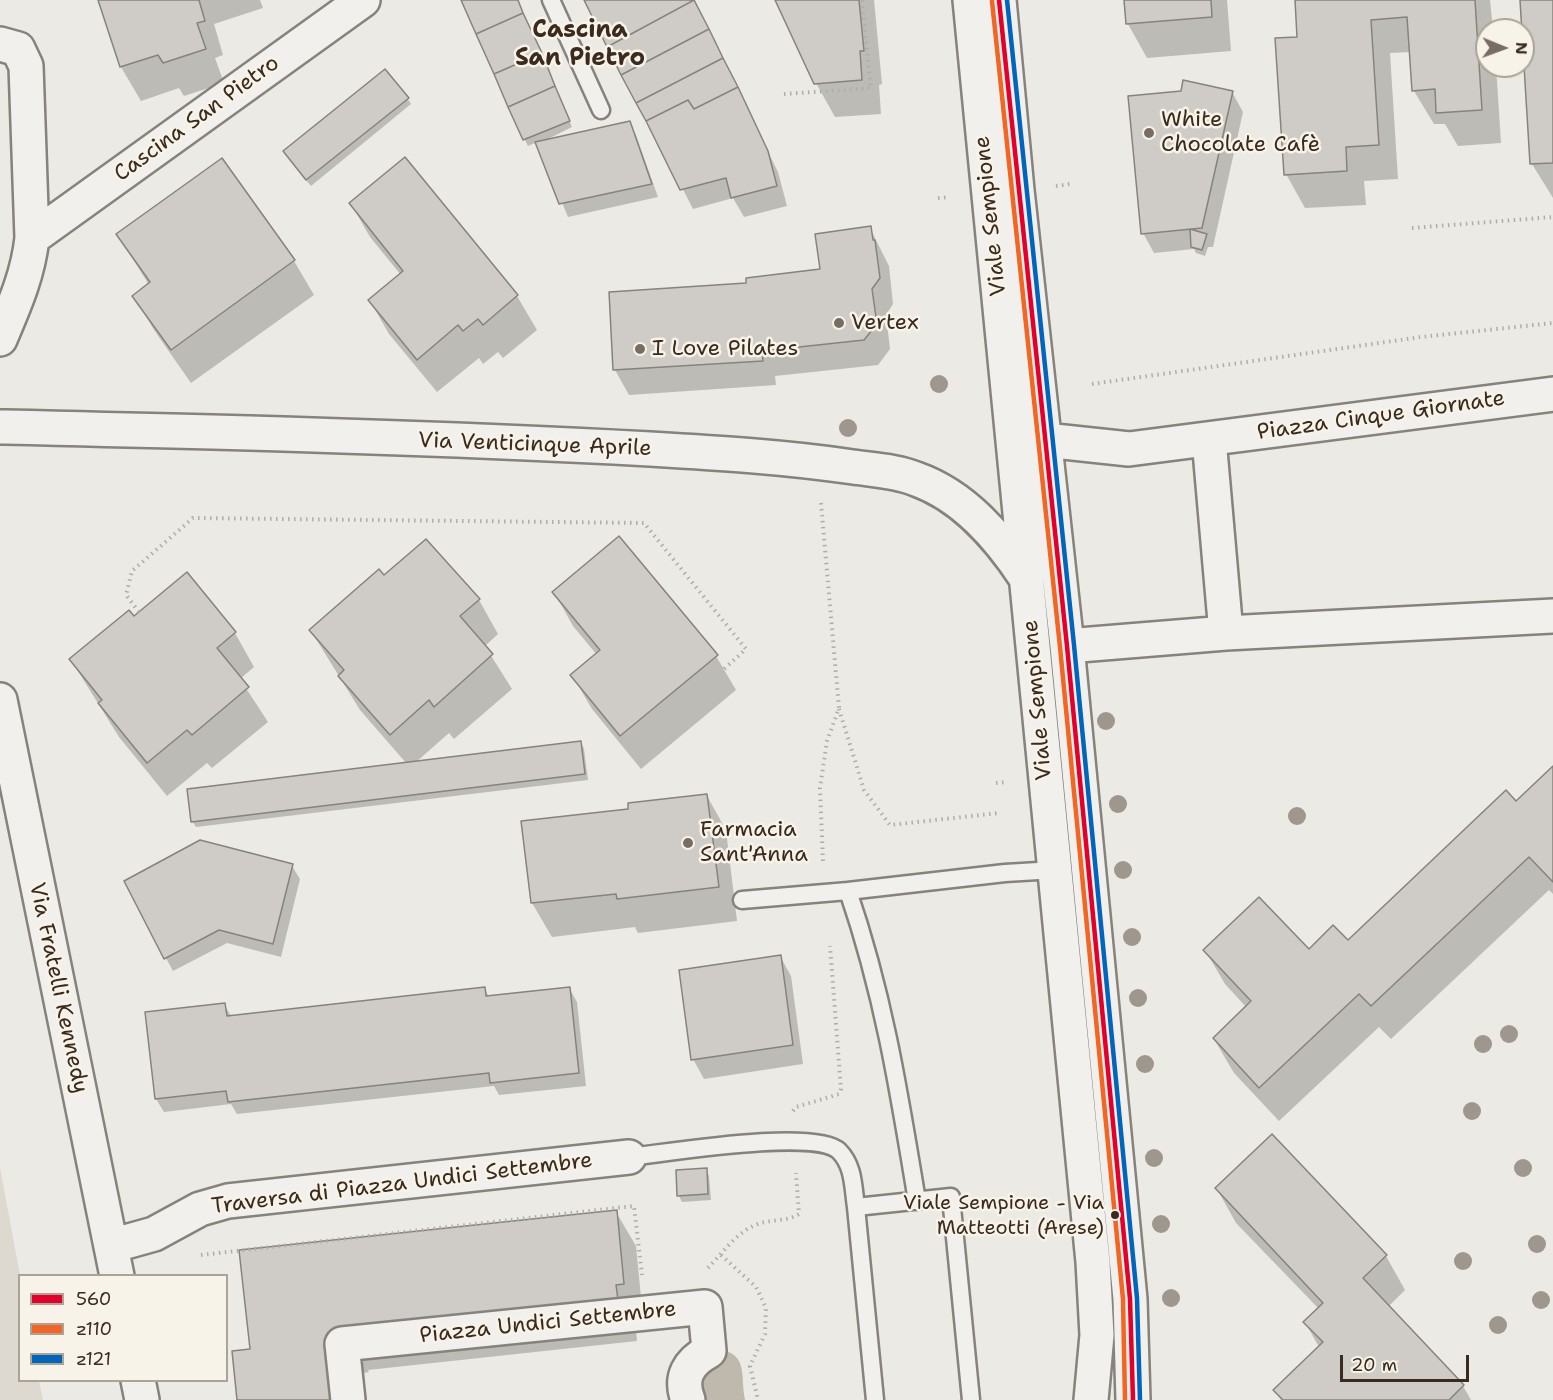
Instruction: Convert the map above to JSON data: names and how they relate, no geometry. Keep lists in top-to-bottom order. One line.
{"streets":{"street":["Cascina San Pietro","Viale Sempione","Piazza Cinque Giornate","Via Venticinque Aprile","Via Fratelli Kennedy","Traversa di Piazza Undici Settembre","Piazza Undici Settembre"]},"crossings":[["Viale Sempione","Piazza Cinque Giornate"],["Viale Sempione","Via Venticinque Aprile"],["Via Fratelli Kennedy","Traversa di Piazza Undici Settembre"]],"districts":["Cascina San Pietro"],"places":["White Chocolate Cafè","Vertex","I Love Pilates","Farmacia Sant'Anna","Viale Sempione - Via Matteotti (Arese)"],"lines":["transit line 560","transit line z121","transit line z110"],"legend":["560","z110","z121"],"scale_bar":"20 m","north":"right"}
